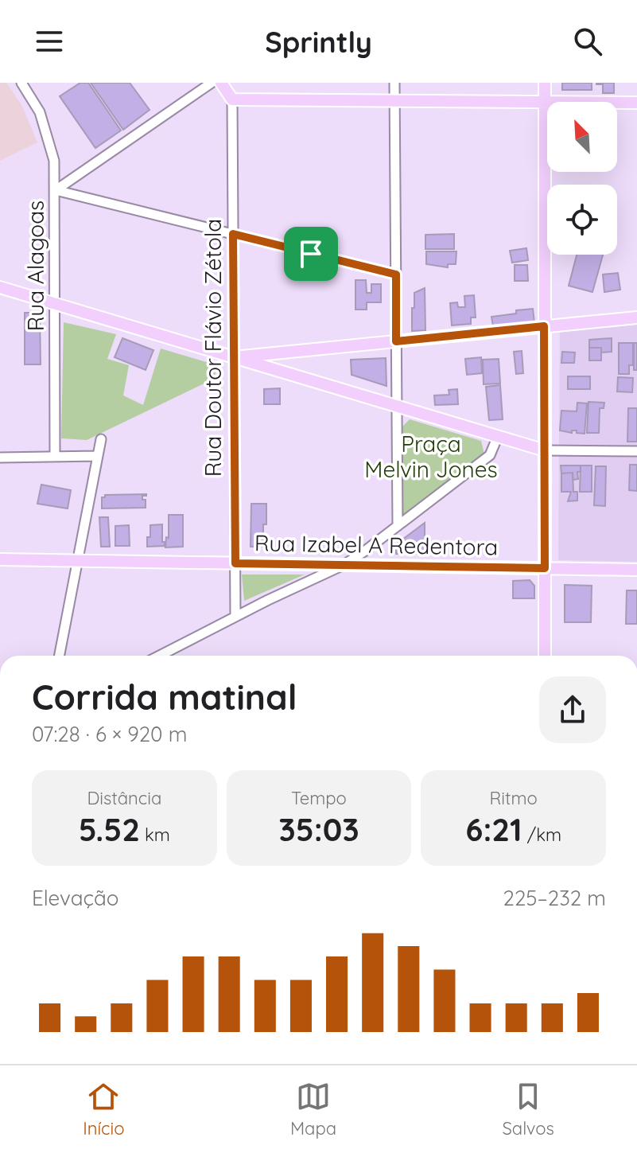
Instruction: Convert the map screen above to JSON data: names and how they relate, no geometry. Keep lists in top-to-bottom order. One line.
{"streets":{"main road":["Rua Izabel A Redentora"],"street":["Rua Alagoas","Rua Doutor Flávio Zétola"]},"crossings":[["Rua Doutor Flávio Zétola","Rua Izabel A Redentora"]],"parks":["Praça Melvin Jones"],"north":"top left","page":{"header":"Sprintly","heading":["Corrida matinal","07:28 · 6 × 920 m"],"stats":[["Distância","5.52 km"],["Tempo","35:03"],["Ritmo","6:21 /km"]],"chart":["Elevação","225–232 m"],"tabs":["Início","Mapa","Salvos"]}}
